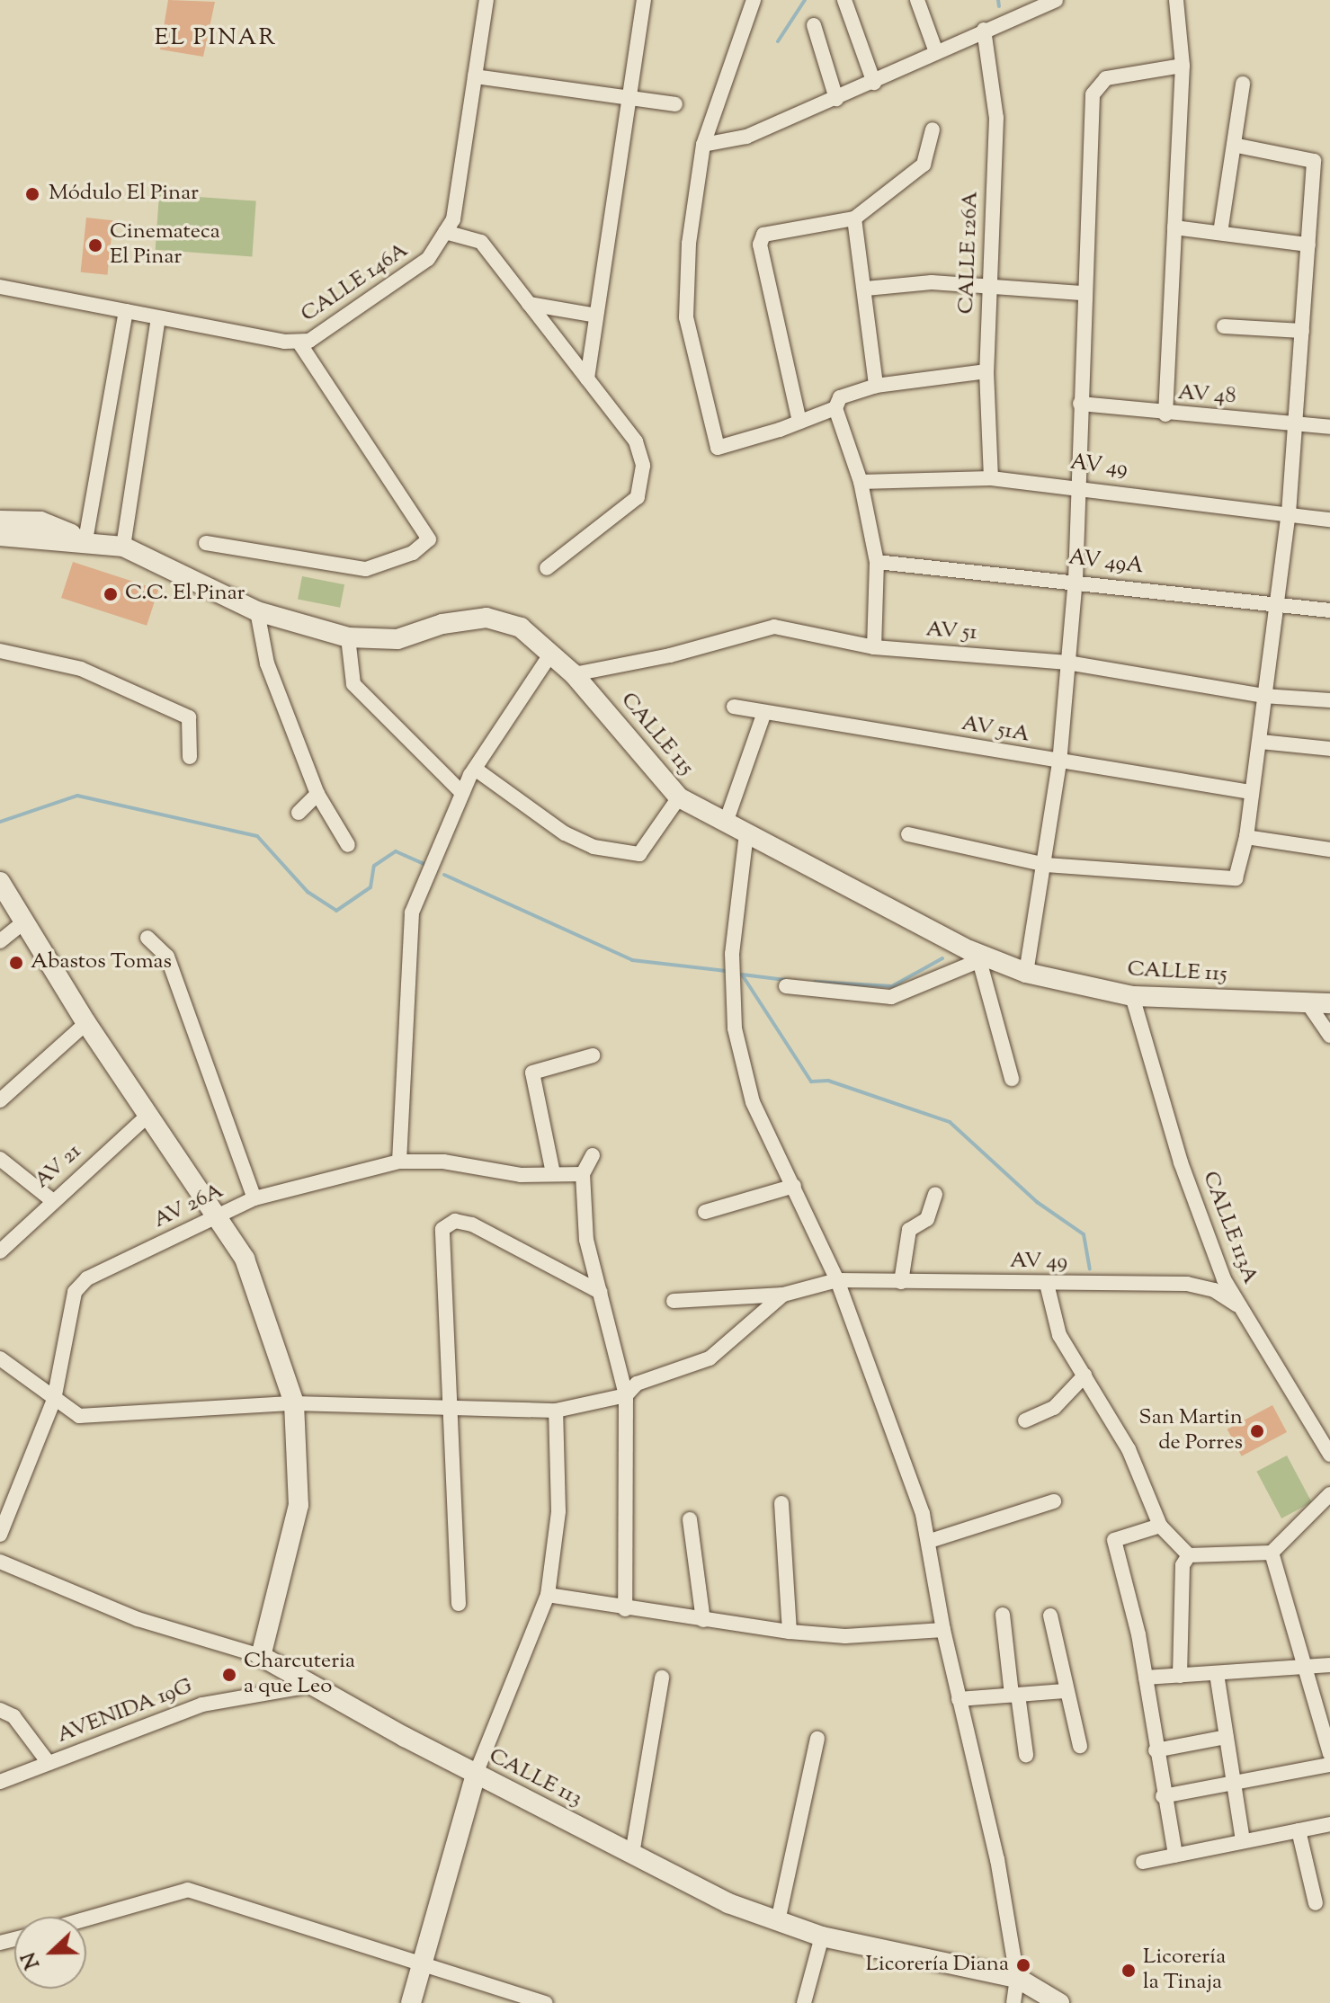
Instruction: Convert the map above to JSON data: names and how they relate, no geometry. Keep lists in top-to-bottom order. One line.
{"streets":{"street":["CALLE 126A","CALLE 146A","AV 48","AV 49","AV 49A","AV 51","AV 51A","CALLE 115","AV 21","AV 26A","CALLE 113A","AVENIDA 19G","CALLE 113"]},"crossings":[["CALLE 126A","AV 49"],["AV 49","CALLE 113A"],["AV 51","CALLE 115"],["CALLE 115","CALLE 113A"],["AVENIDA 19G","CALLE 113"]],"districts":["EL PINAR"],"places":["Módulo El Pinar","Cinemateca El Pinar","C.C. El Pinar","Abastos Tomas","San Martin de Porres","Charcuteria a que Leo","Licorería Diana","Licorería la Tinaja"],"north":"left"}
